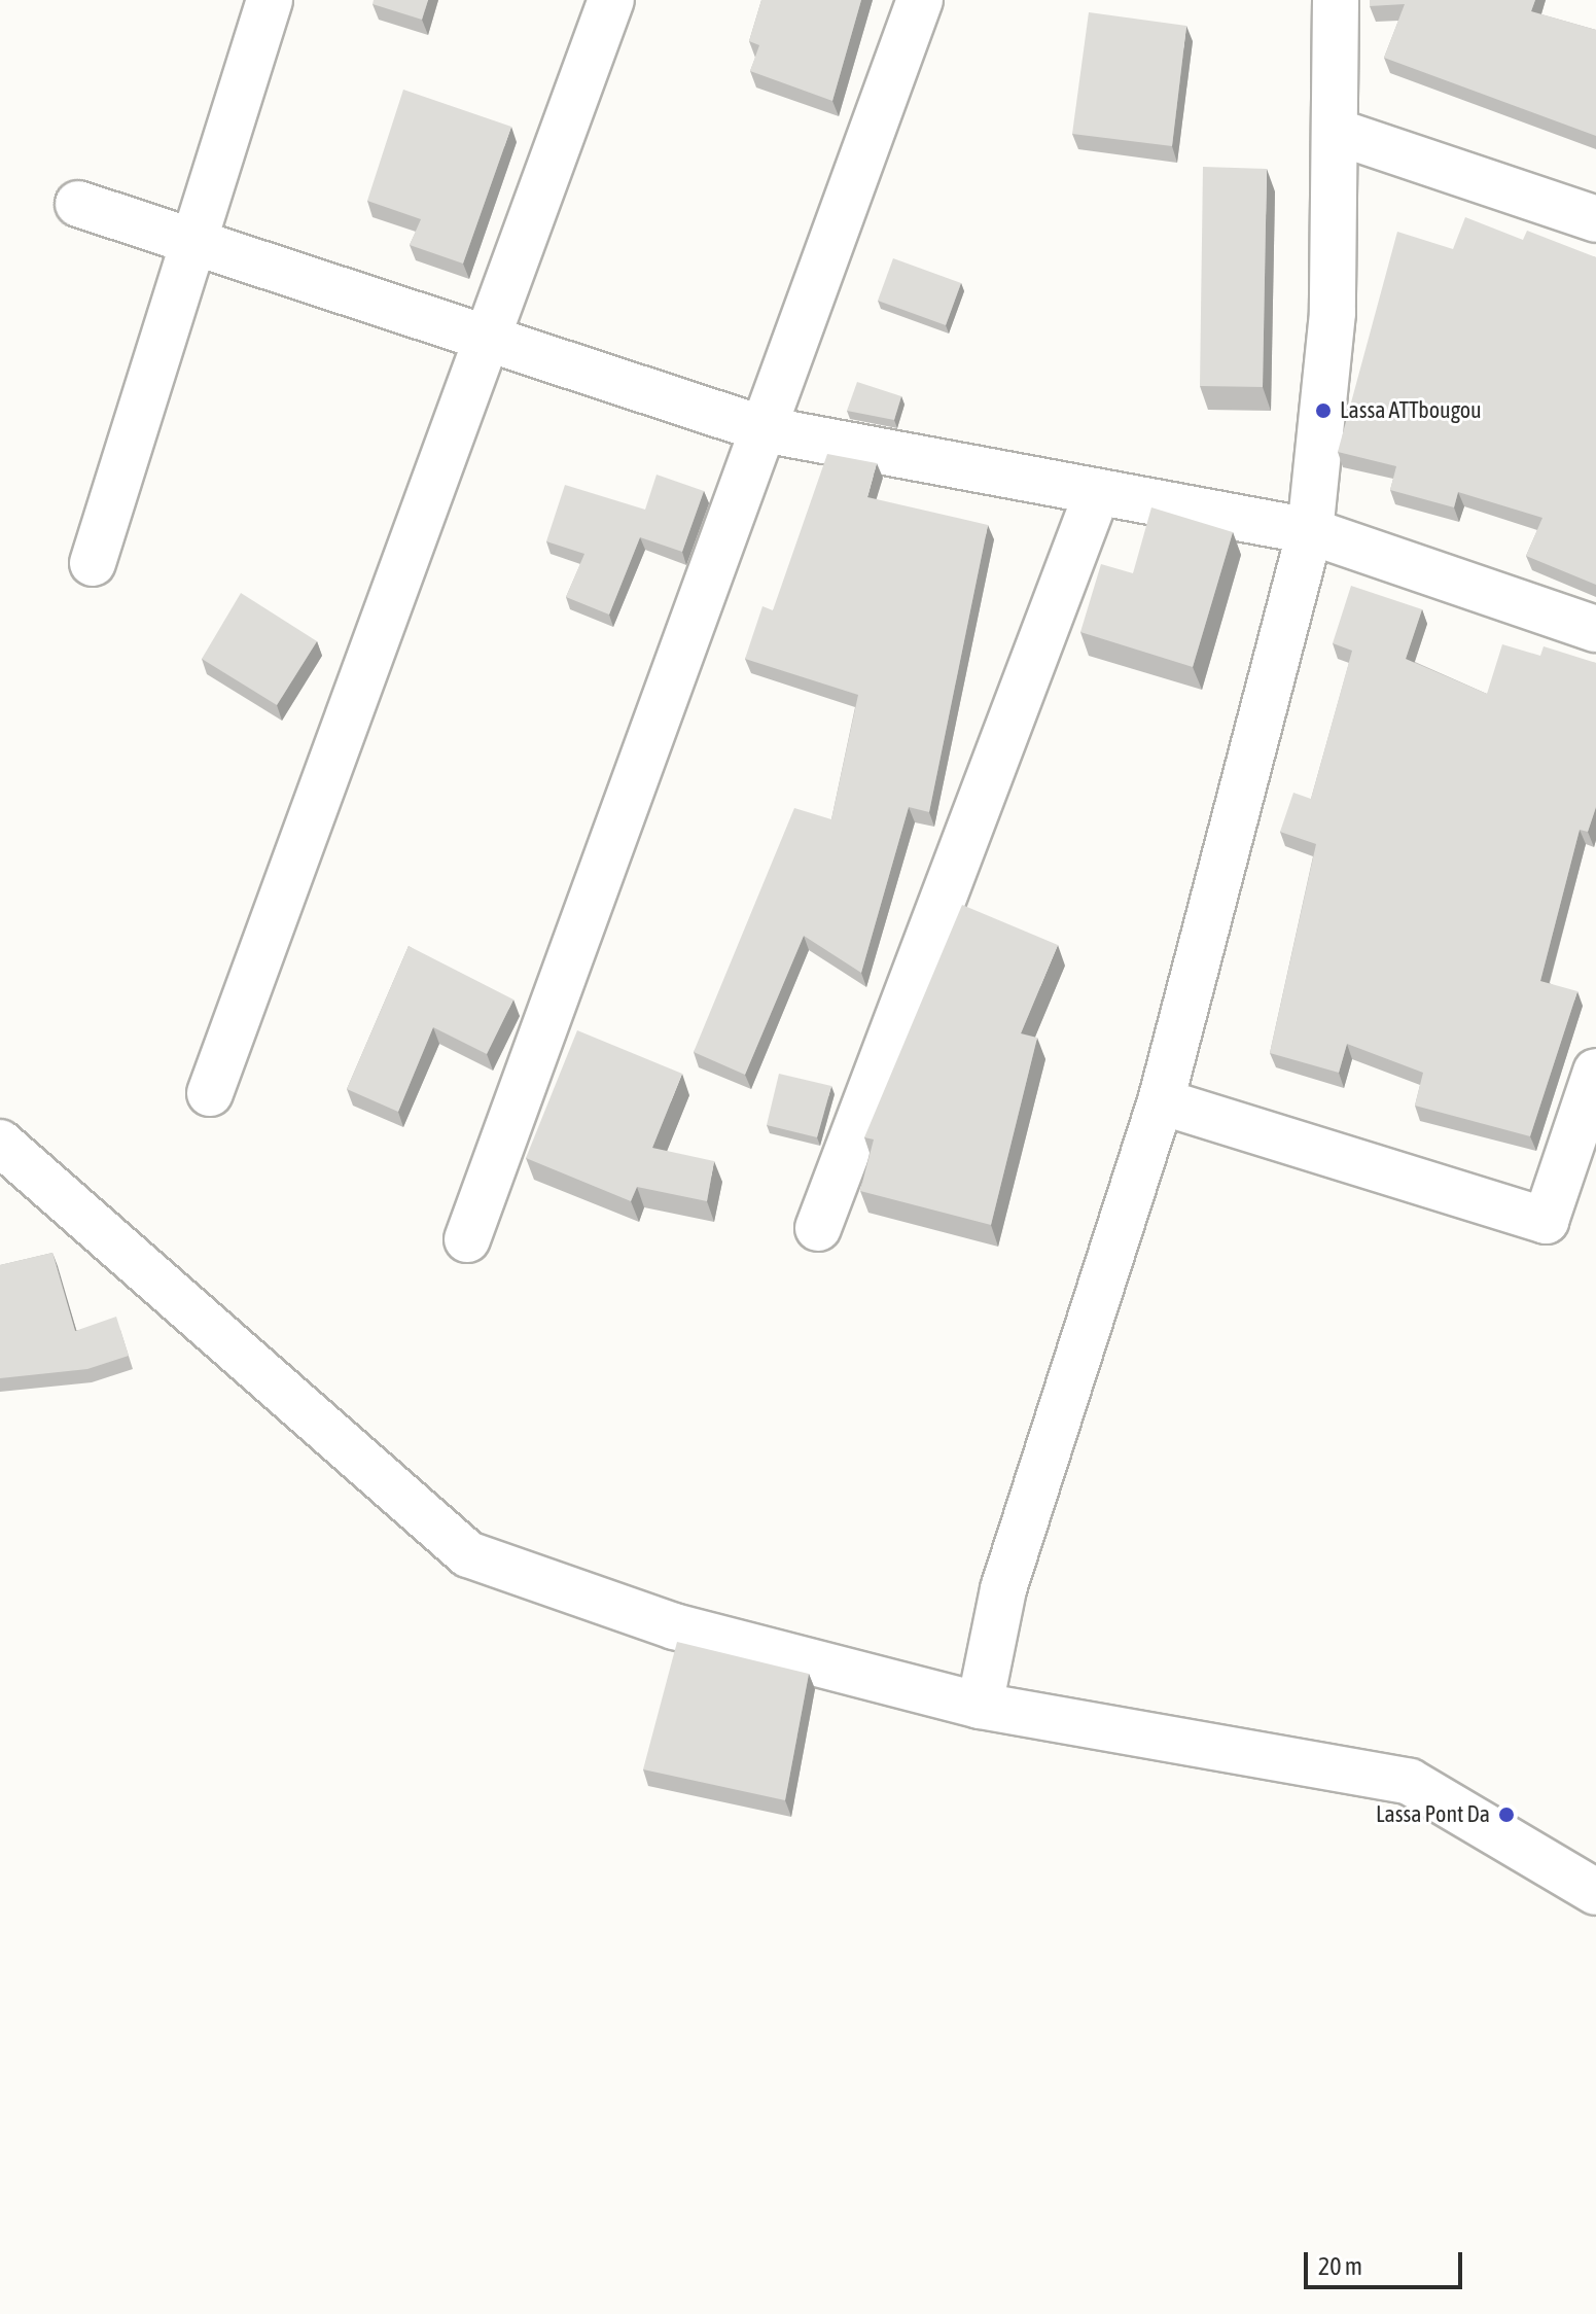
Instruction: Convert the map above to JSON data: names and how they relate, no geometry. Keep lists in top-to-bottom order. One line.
{"places":["Lassa ATTbougou","Lassa Pont Da"],"scale_bar":"20 m"}
